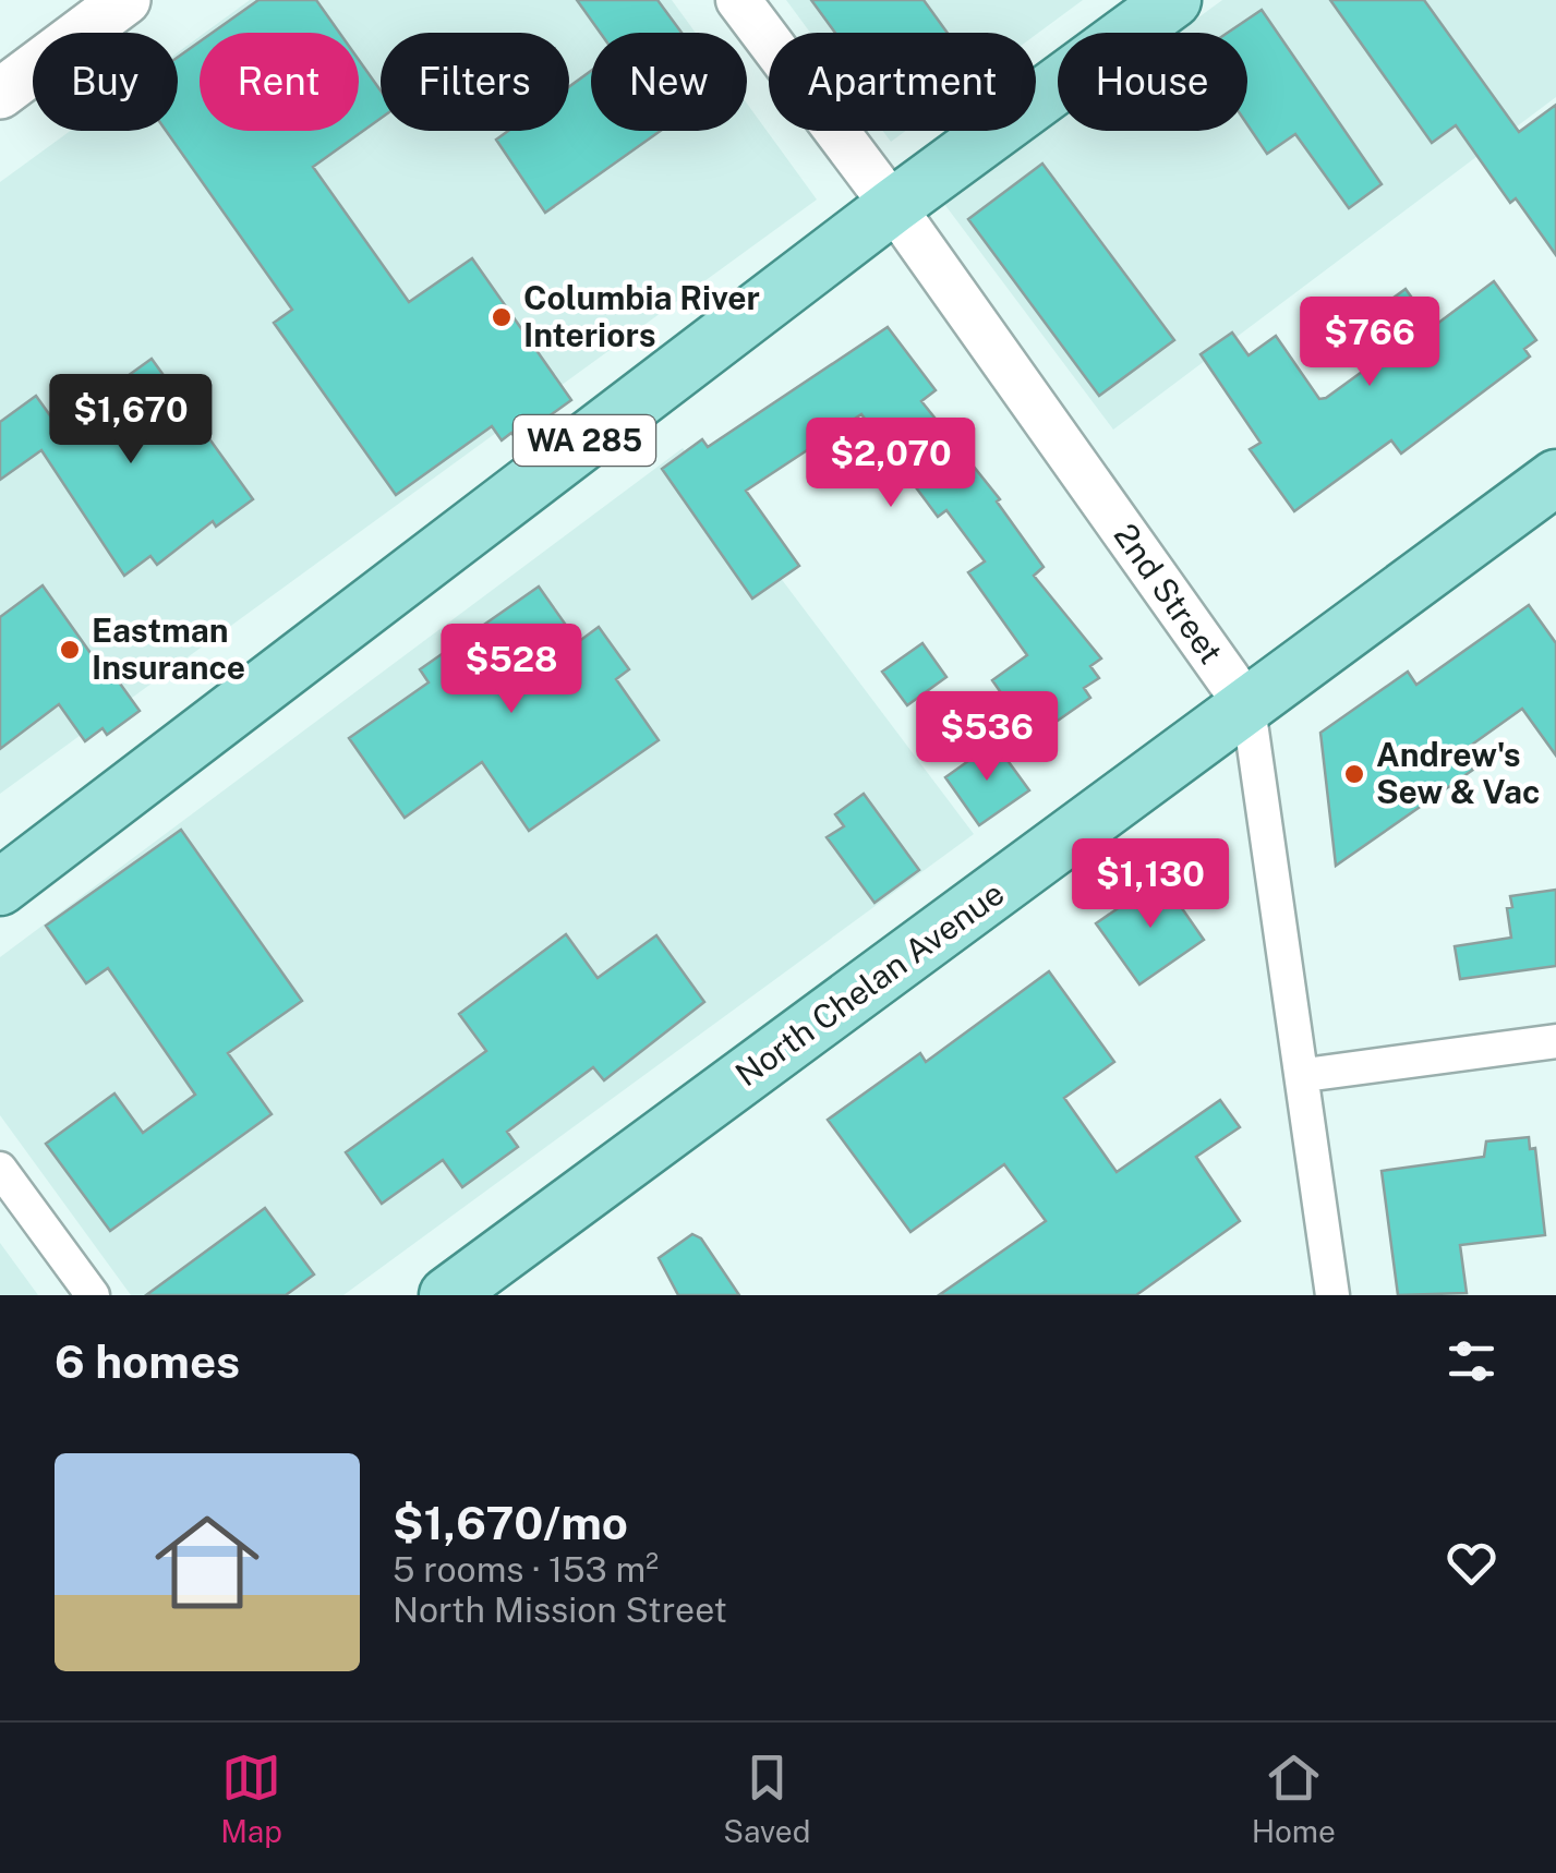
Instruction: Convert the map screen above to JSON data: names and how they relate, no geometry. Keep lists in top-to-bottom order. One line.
{"streets":{"main road":["WA 285","North Chelan Avenue"],"street":["2nd Street"]},"crossings":[["WA 285","2nd Street"],["2nd Street","North Chelan Avenue"]],"places":["Columbia River Interiors","Eastman Insurance","Andrew's Sew & Vac"],"page":{"chip":["Buy","Rent","Filters","New","Apartment","House"],"price":["$766","$1,670","$2,070","$528","$536","$1,130"],"heading":"6 homes","list":[{"name":"$1,670/mo","note":"5 rooms · 153 m² · North Mission Street"}],"tabs":["Map","Saved","Home"]}}
